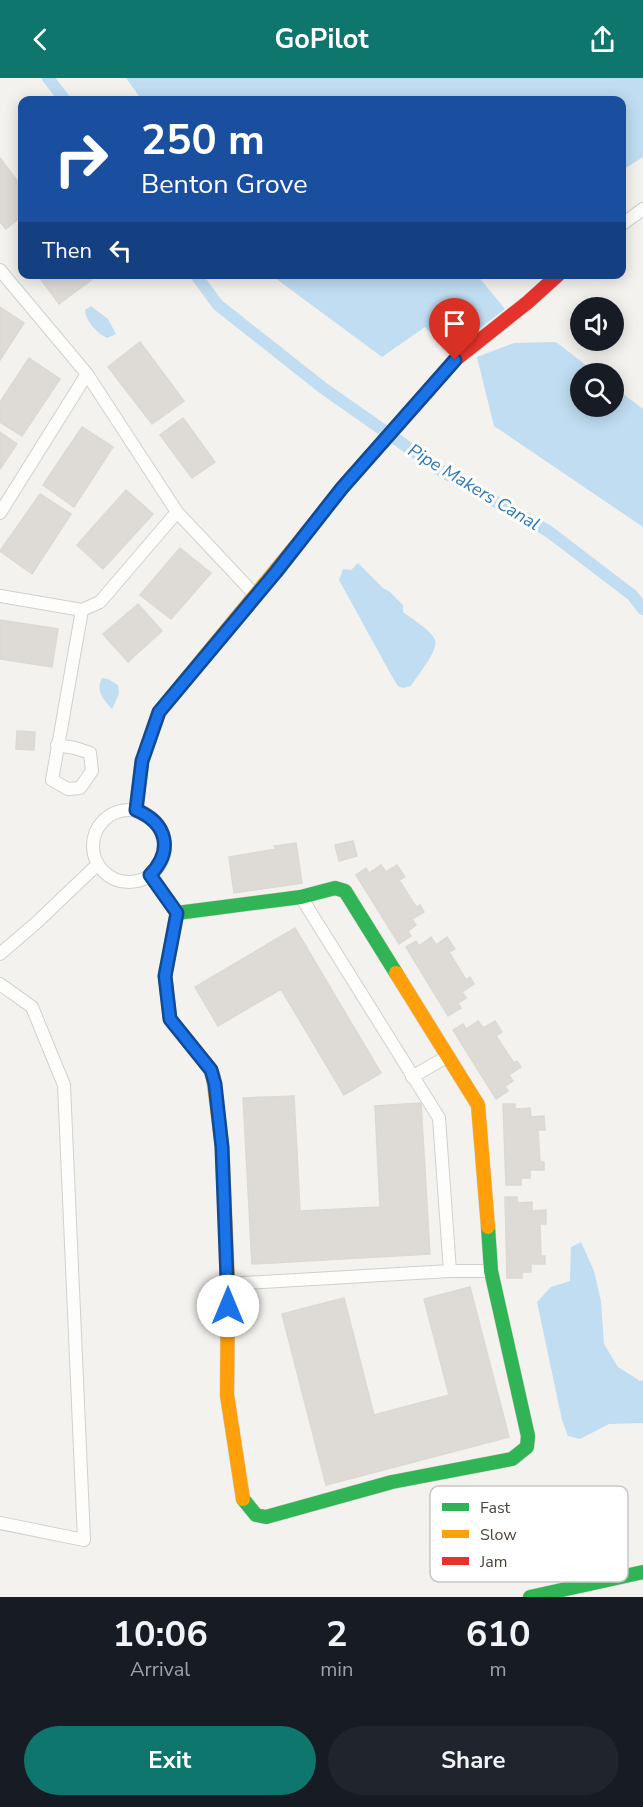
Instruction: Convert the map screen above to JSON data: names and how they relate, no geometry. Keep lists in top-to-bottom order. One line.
{"water":["Pipe Makers Canal"],"legend":["Fast","Slow","Jam"],"page":{"header":"GoPilot","turn":["250 m","Benton Grove"],"then":"Then","eta":["10:06","Arrival","2","min","610","m"],"buttons":["Exit","Share"]}}
